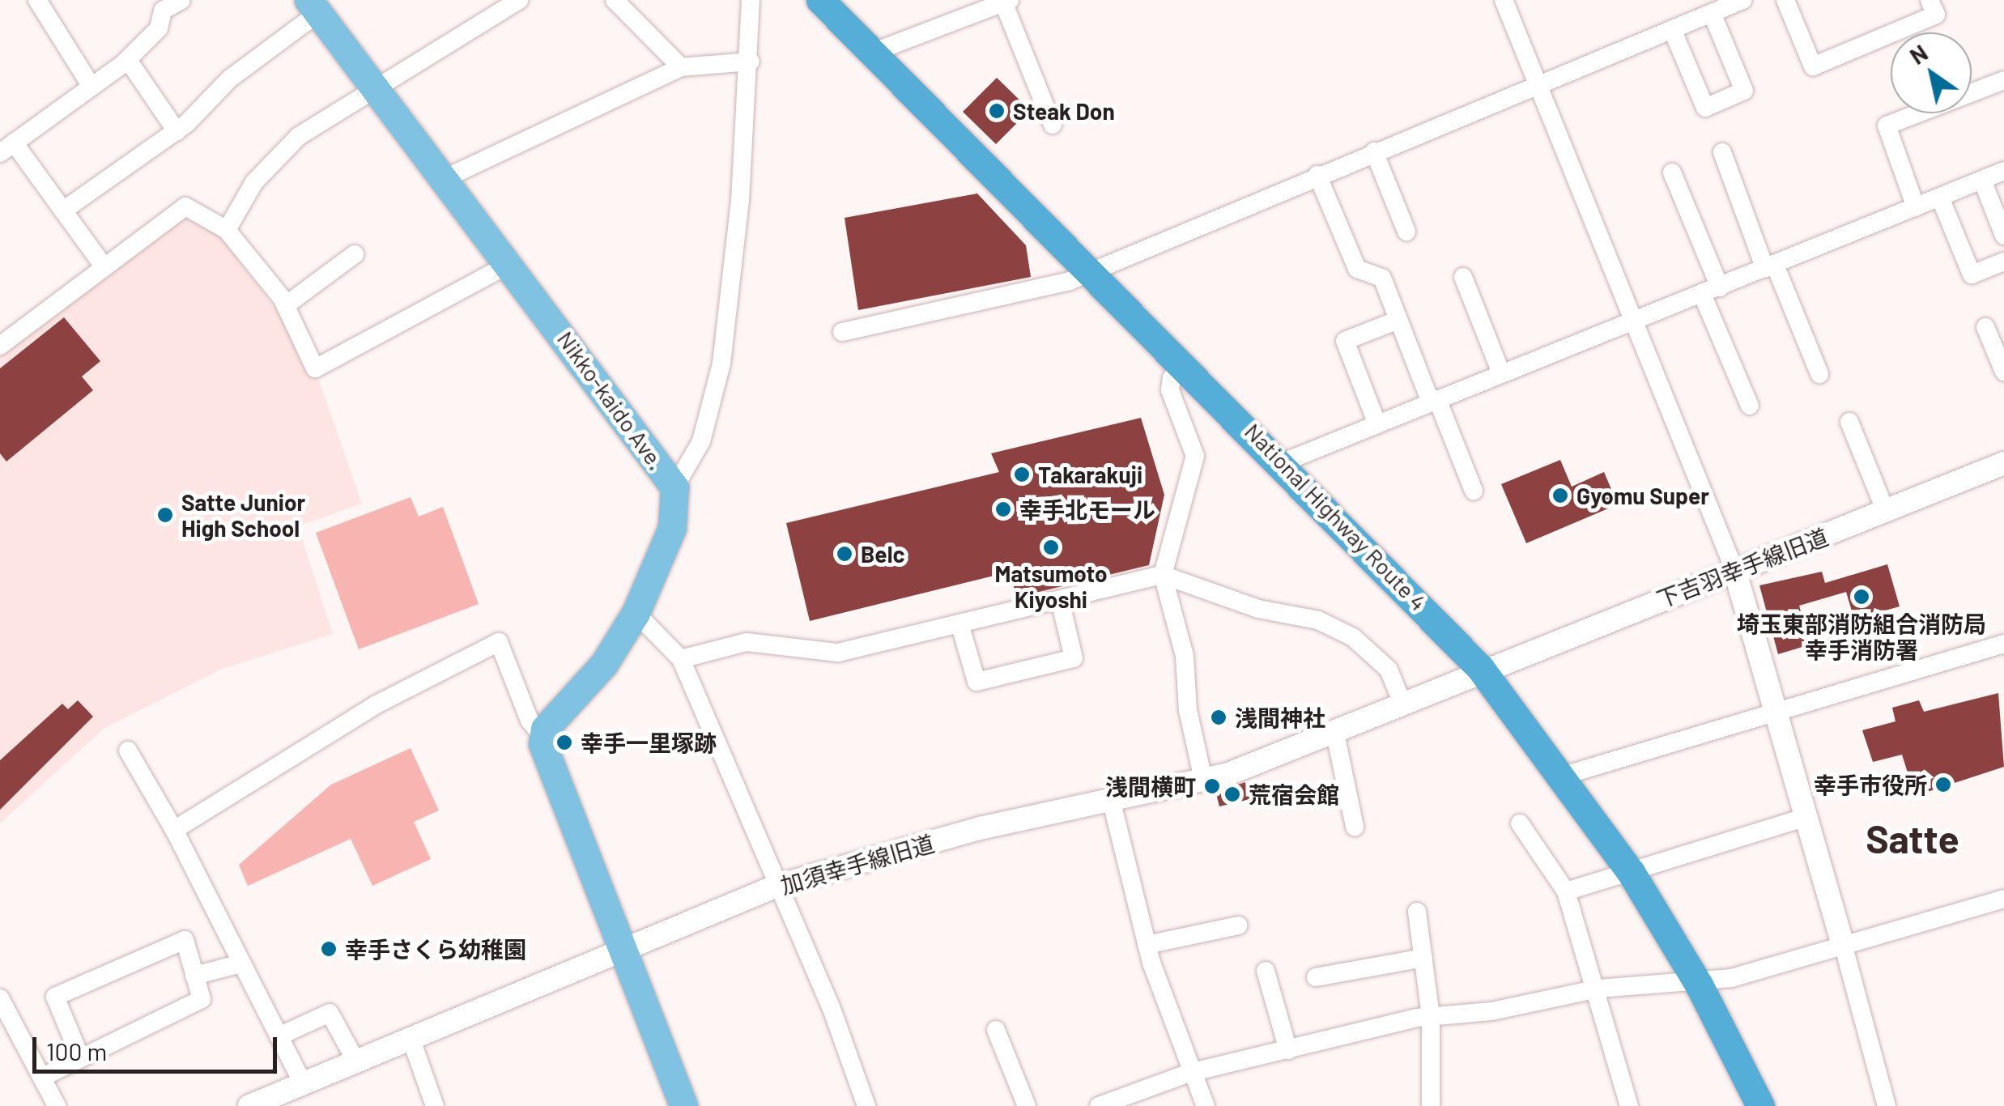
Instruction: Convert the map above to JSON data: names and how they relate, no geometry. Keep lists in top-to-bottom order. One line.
{"streets":{"highway":["National Highway Route 4"],"main road":["Nikko-kaido Ave."],"street":["下吉羽幸手線旧道","加須幸手線旧道"]},"crossings":[["National Highway Route 4","下吉羽幸手線旧道"],["National Highway Route 4","加須幸手線旧道"],["下吉羽幸手線旧道","加須幸手線旧道"]],"districts":["Satte"],"places":["Steak Don","Takarakuji","Gyomu Super","幸手北モール","Satte Junior High School","Matsumoto Kiyoshi","Belc","埼玉東部消防組合消防局 幸手消防署","浅間神社","幸手一里塚跡","幸手市役所","浅間横町","荒宿会館","幸手さくら幼稚園"],"scale_bar":"100 m","north":"top left"}
